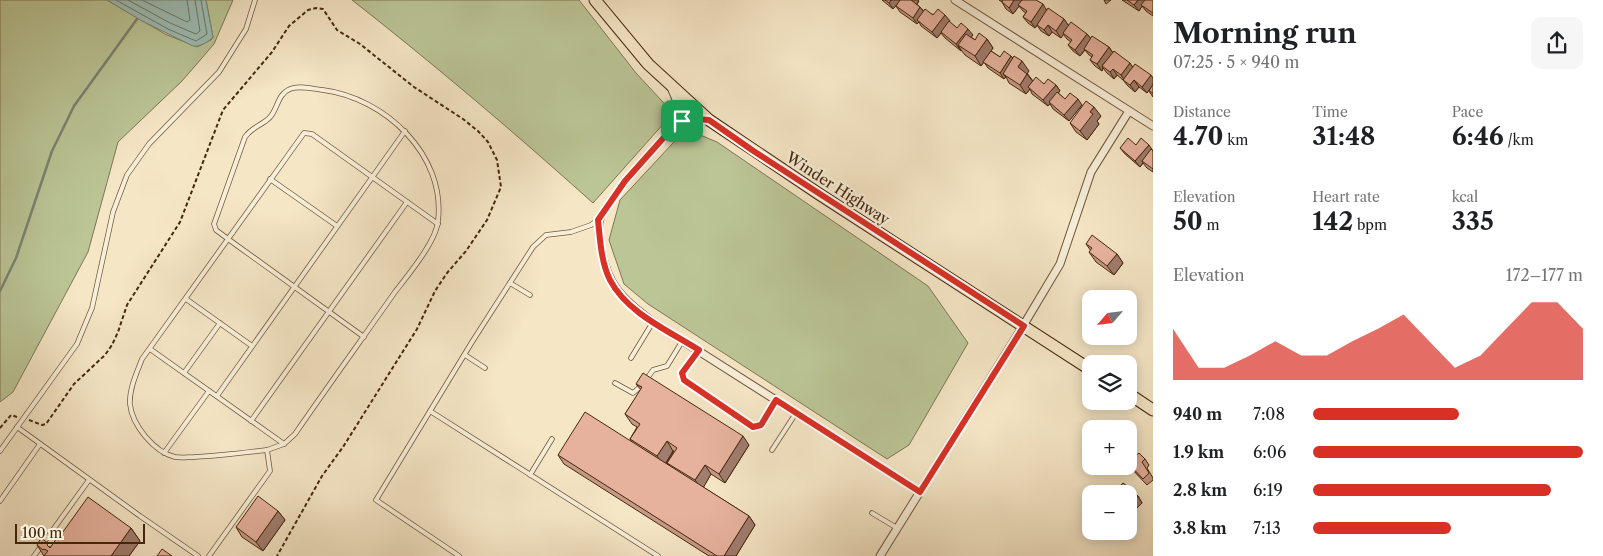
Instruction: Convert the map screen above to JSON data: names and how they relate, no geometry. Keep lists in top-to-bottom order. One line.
{"streets":{"main road":["Winder Highway"]},"scale_bar":"100 m","north":"bottom left","page":{"heading":["Morning run","07:25 · 5 × 940 m"],"stats":[["Distance","4.70 km"],["Time","31:48"],["Pace","6:46 /km"],["Elevation","50 m"],["Heart rate","142 bpm"],["kcal","335"]],"chart":["Elevation","172–177 m"],"map_buttons":["+","−"],"list":[{"name":"940 m","note":"7:08"},{"name":"1.9 km","note":"6:06"},{"name":"2.8 km","note":"6:19"},{"name":"3.8 km","note":"7:13"}],"scale":"100 m"}}
